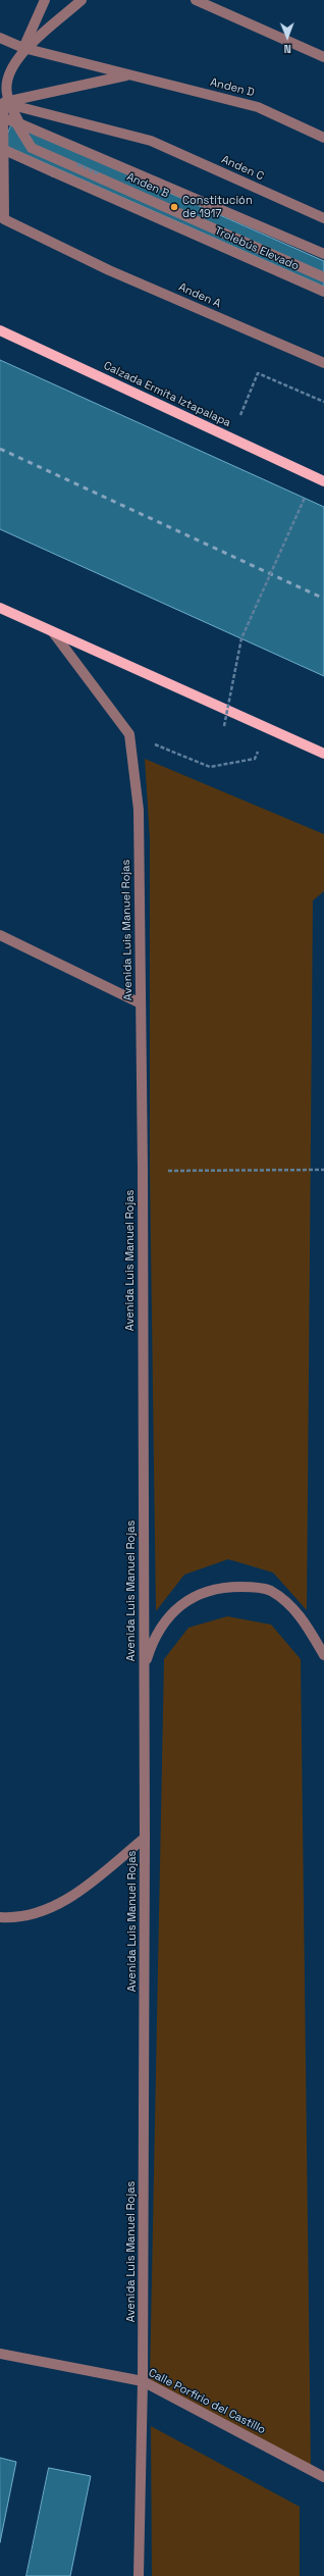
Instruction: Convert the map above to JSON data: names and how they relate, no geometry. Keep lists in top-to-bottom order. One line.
{"streets":{"main road":["Calzada Ermita Iztapalapa"],"street":["Anden D","Anden C","Anden B","Trolebús Elevado","Anden A","Avenida Luis Manuel Rojas","Calle Porfirio del Castillo"]},"crossings":[["Anden C","Anden B"],["Anden C","Anden A"],["Anden B","Anden A"],["Avenida Luis Manuel Rojas","Calle Porfirio del Castillo"]],"places":["Constitución de 1917"],"north":"bottom"}
